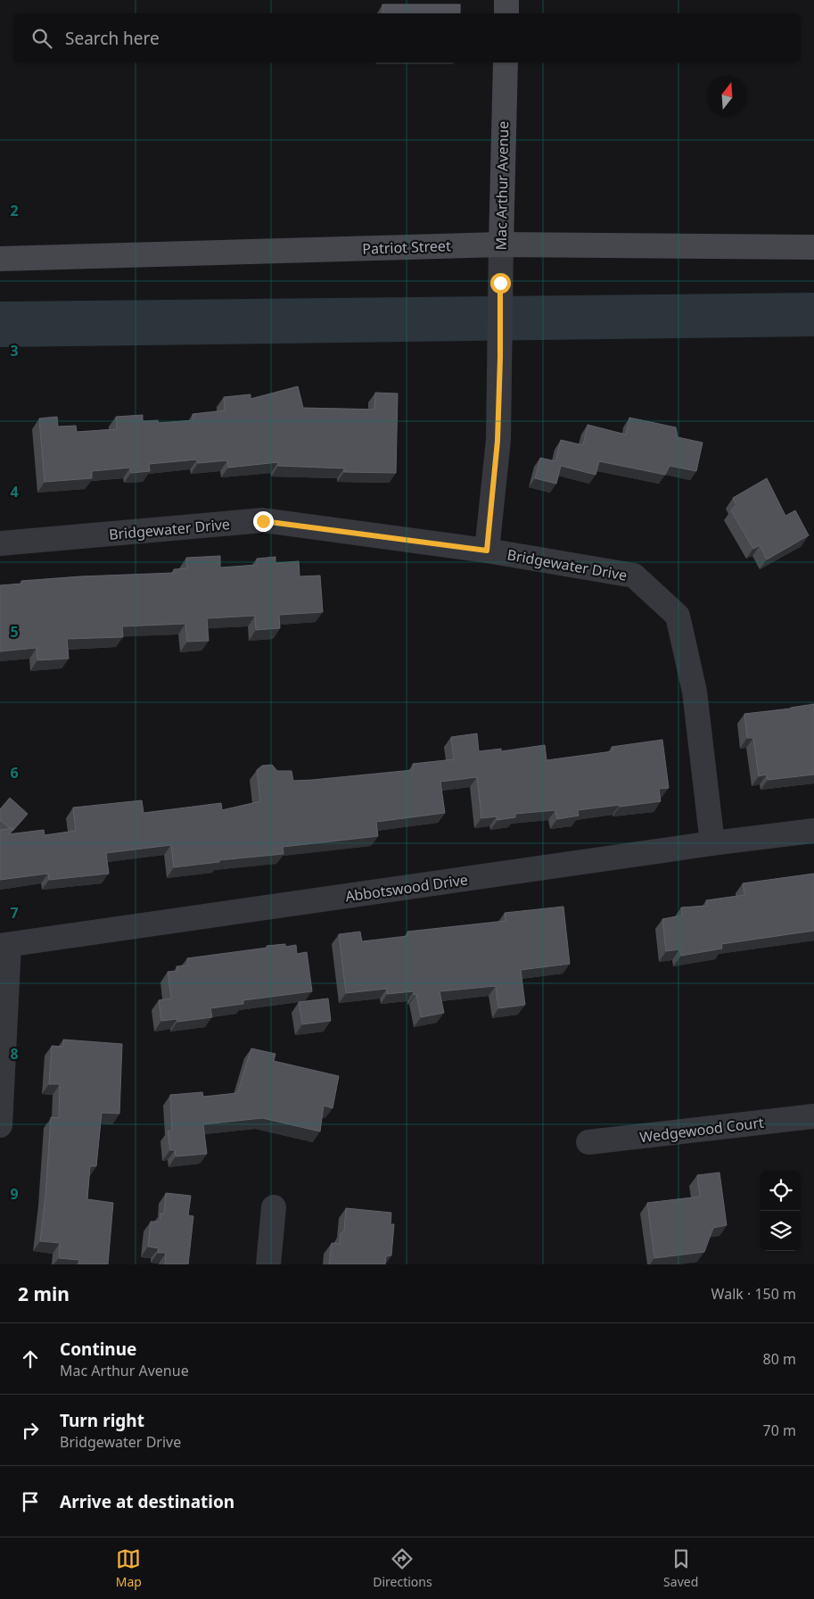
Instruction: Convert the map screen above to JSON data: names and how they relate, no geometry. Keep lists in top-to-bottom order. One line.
{"streets":{"main road":["Mac Arthur Avenue","Patriot Street"],"street":["Bridgewater Drive","Abbotswood Drive","Wedgewood Court"]},"crossings":[["Mac Arthur Avenue","Patriot Street"],["Mac Arthur Avenue","Bridgewater Drive"],["Bridgewater Drive","Abbotswood Drive"]],"north":"top","page":{"search":"Search here","heading":["2 min","Walk · 150 m"],"list":[["Continue","Mac Arthur Avenue","80 m"],["Turn right","Bridgewater Drive","70 m"],"Arrive at destination"],"nav":["Map","Directions","Saved"]},"grid":{"rows":["2","3","4","5","6","7","8","9"]}}
